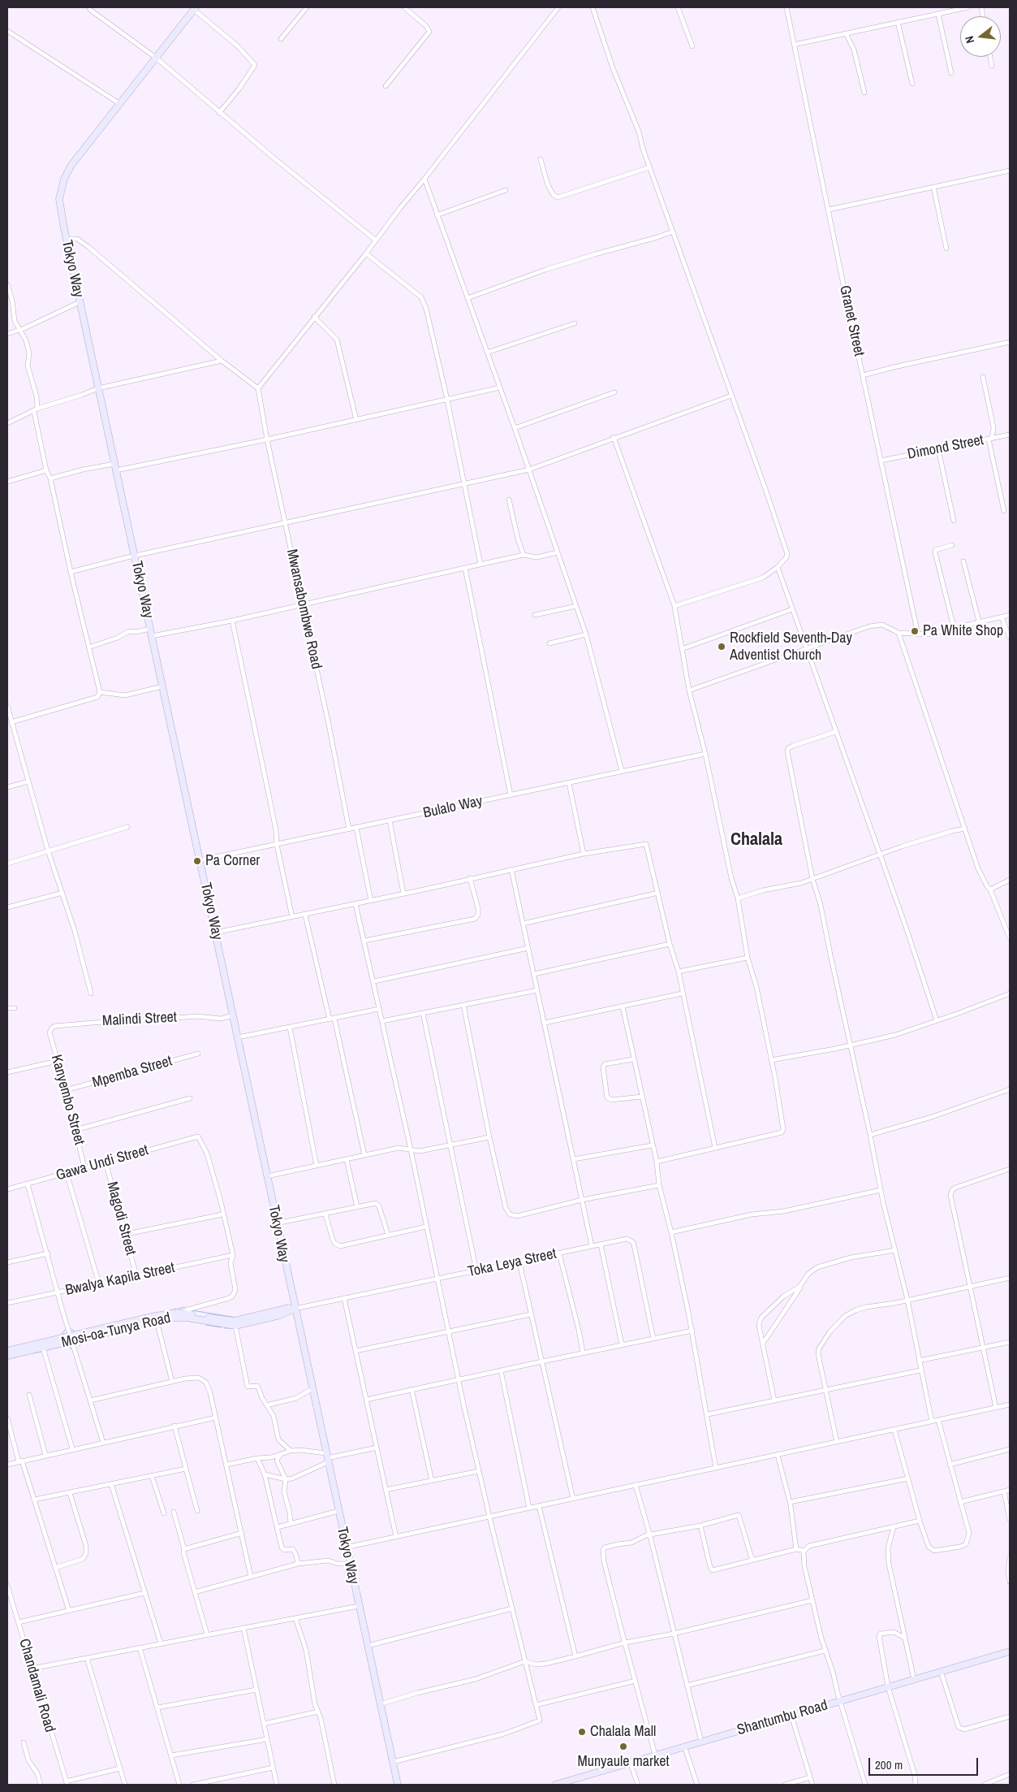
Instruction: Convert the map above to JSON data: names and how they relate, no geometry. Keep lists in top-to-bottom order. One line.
{"streets":{"street":["Tokyo Way","Granet Street","Dimond Street","Mwansabombwe Road","Bulalo Way","Malindi Street","Mpemba Street","Kanyembo Street","Gawa Undi Street","Magodi Street","Toka Leya Street","Bwalya Kapila Street","Mosi-oa-Tunya Road","Chandamali Road","Shantumbu Road"]},"crossings":[["Tokyo Way","Bulalo Way"],["Tokyo Way","Malindi Street"],["Tokyo Way","Toka Leya Street"],["Tokyo Way","Mosi-oa-Tunya Road"],["Granet Street","Dimond Street"],["Mwansabombwe Road","Bulalo Way"],["Malindi Street","Kanyembo Street"],["Mpemba Street","Kanyembo Street"],["Kanyembo Street","Gawa Undi Street"],["Gawa Undi Street","Magodi Street"],["Magodi Street","Bwalya Kapila Street"],["Toka Leya Street","Mosi-oa-Tunya Road"]],"districts":["Chalala"],"places":["Pa White Shop","Rockfield Seventh-Day Adventist Church","Pa Corner","Chalala Mall","Munyaule market"],"scale_bar":"200 m","north":"left"}
